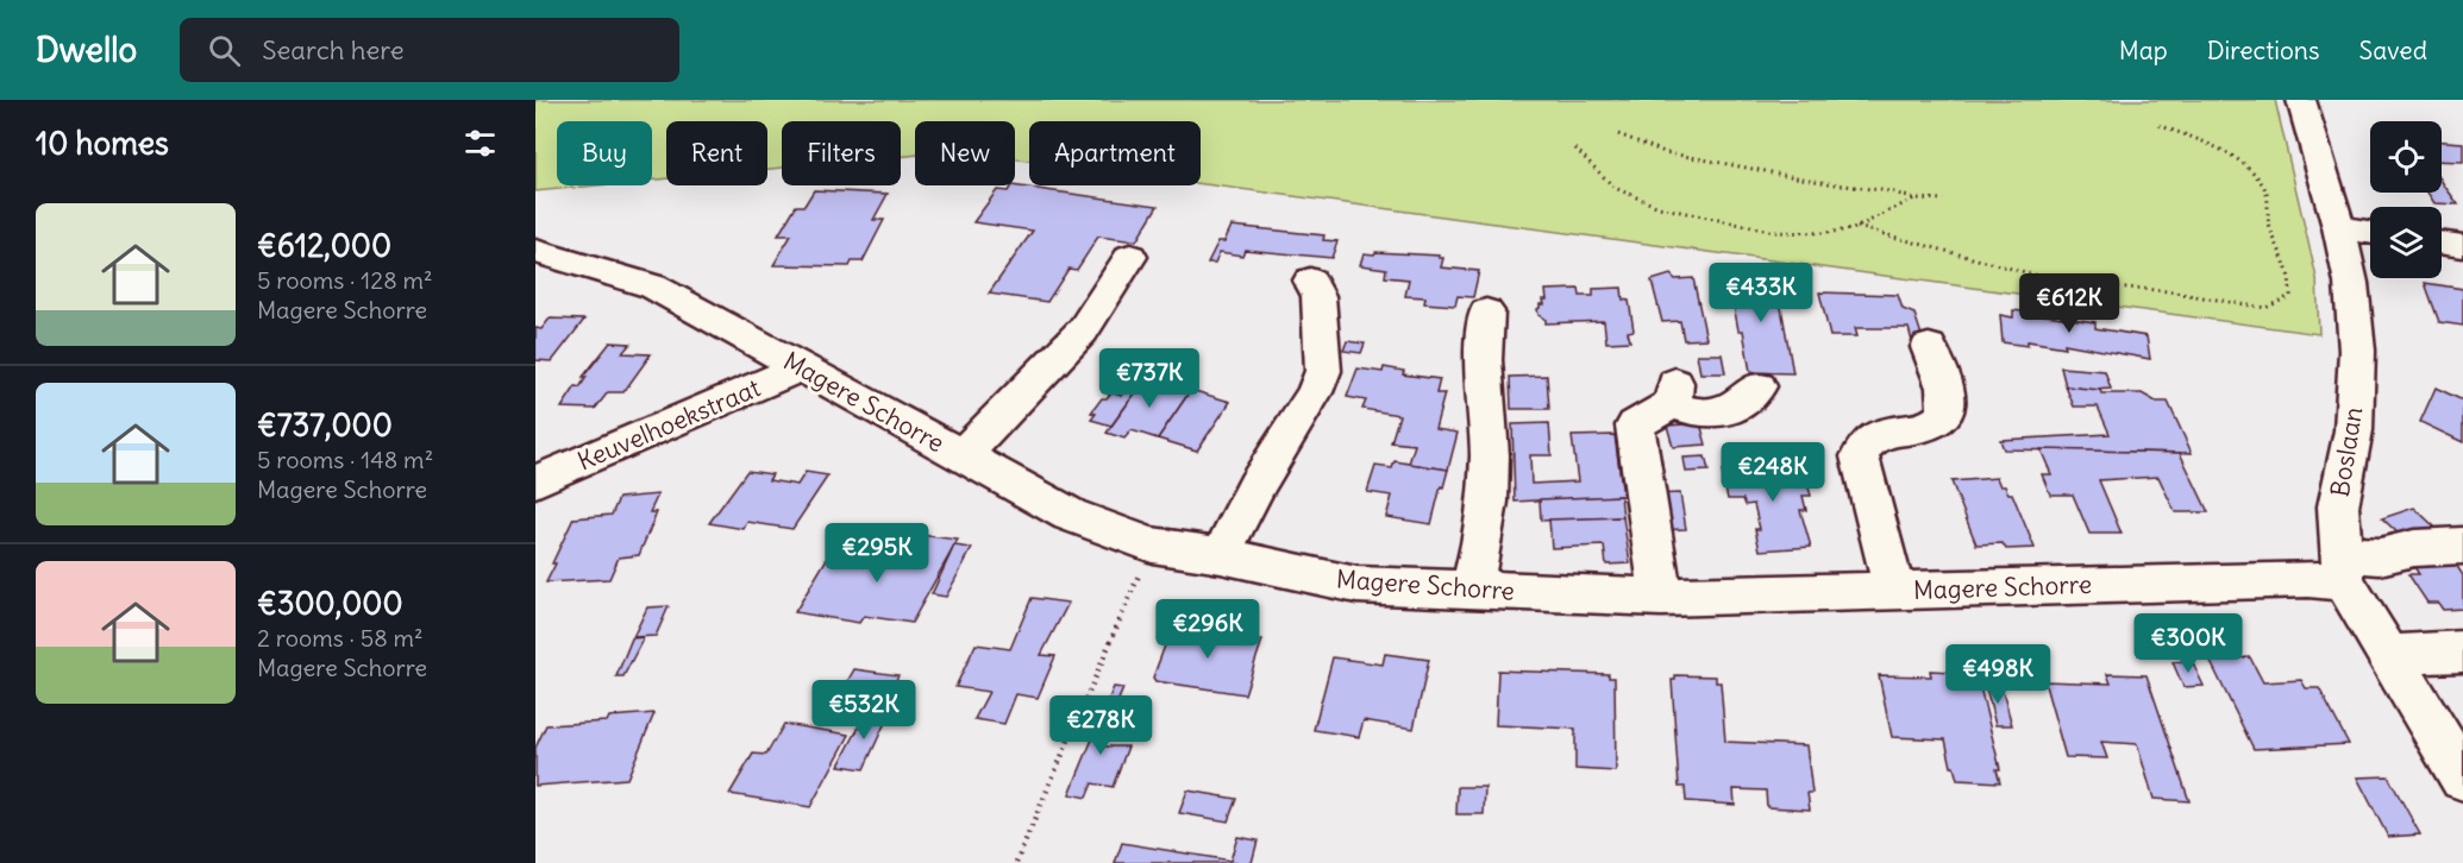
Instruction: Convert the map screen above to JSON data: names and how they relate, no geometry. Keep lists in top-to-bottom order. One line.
{"streets":{"street":["Magere Schorre","Keuvelhoekstraat","Boslaan"]},"crossings":[["Magere Schorre","Keuvelhoekstraat"],["Magere Schorre","Boslaan"]],"page":{"header":"Dwello","search":"Search here","nav":["Map","Directions","Saved"],"heading":"10 homes","chip":["Buy","Rent","Filters","New","Apartment"],"list":[{"name":"€612,000","note":"5 rooms · 128 m² · Magere Schorre"},{"name":"€737,000","note":"5 rooms · 148 m² · Magere Schorre"},{"name":"€300,000","note":"2 rooms · 58 m² · Magere Schorre"}],"price":["€433K","€612K","€737K","€248K","€295K","€296K","€300K","€498K","€532K","€278K"]}}
